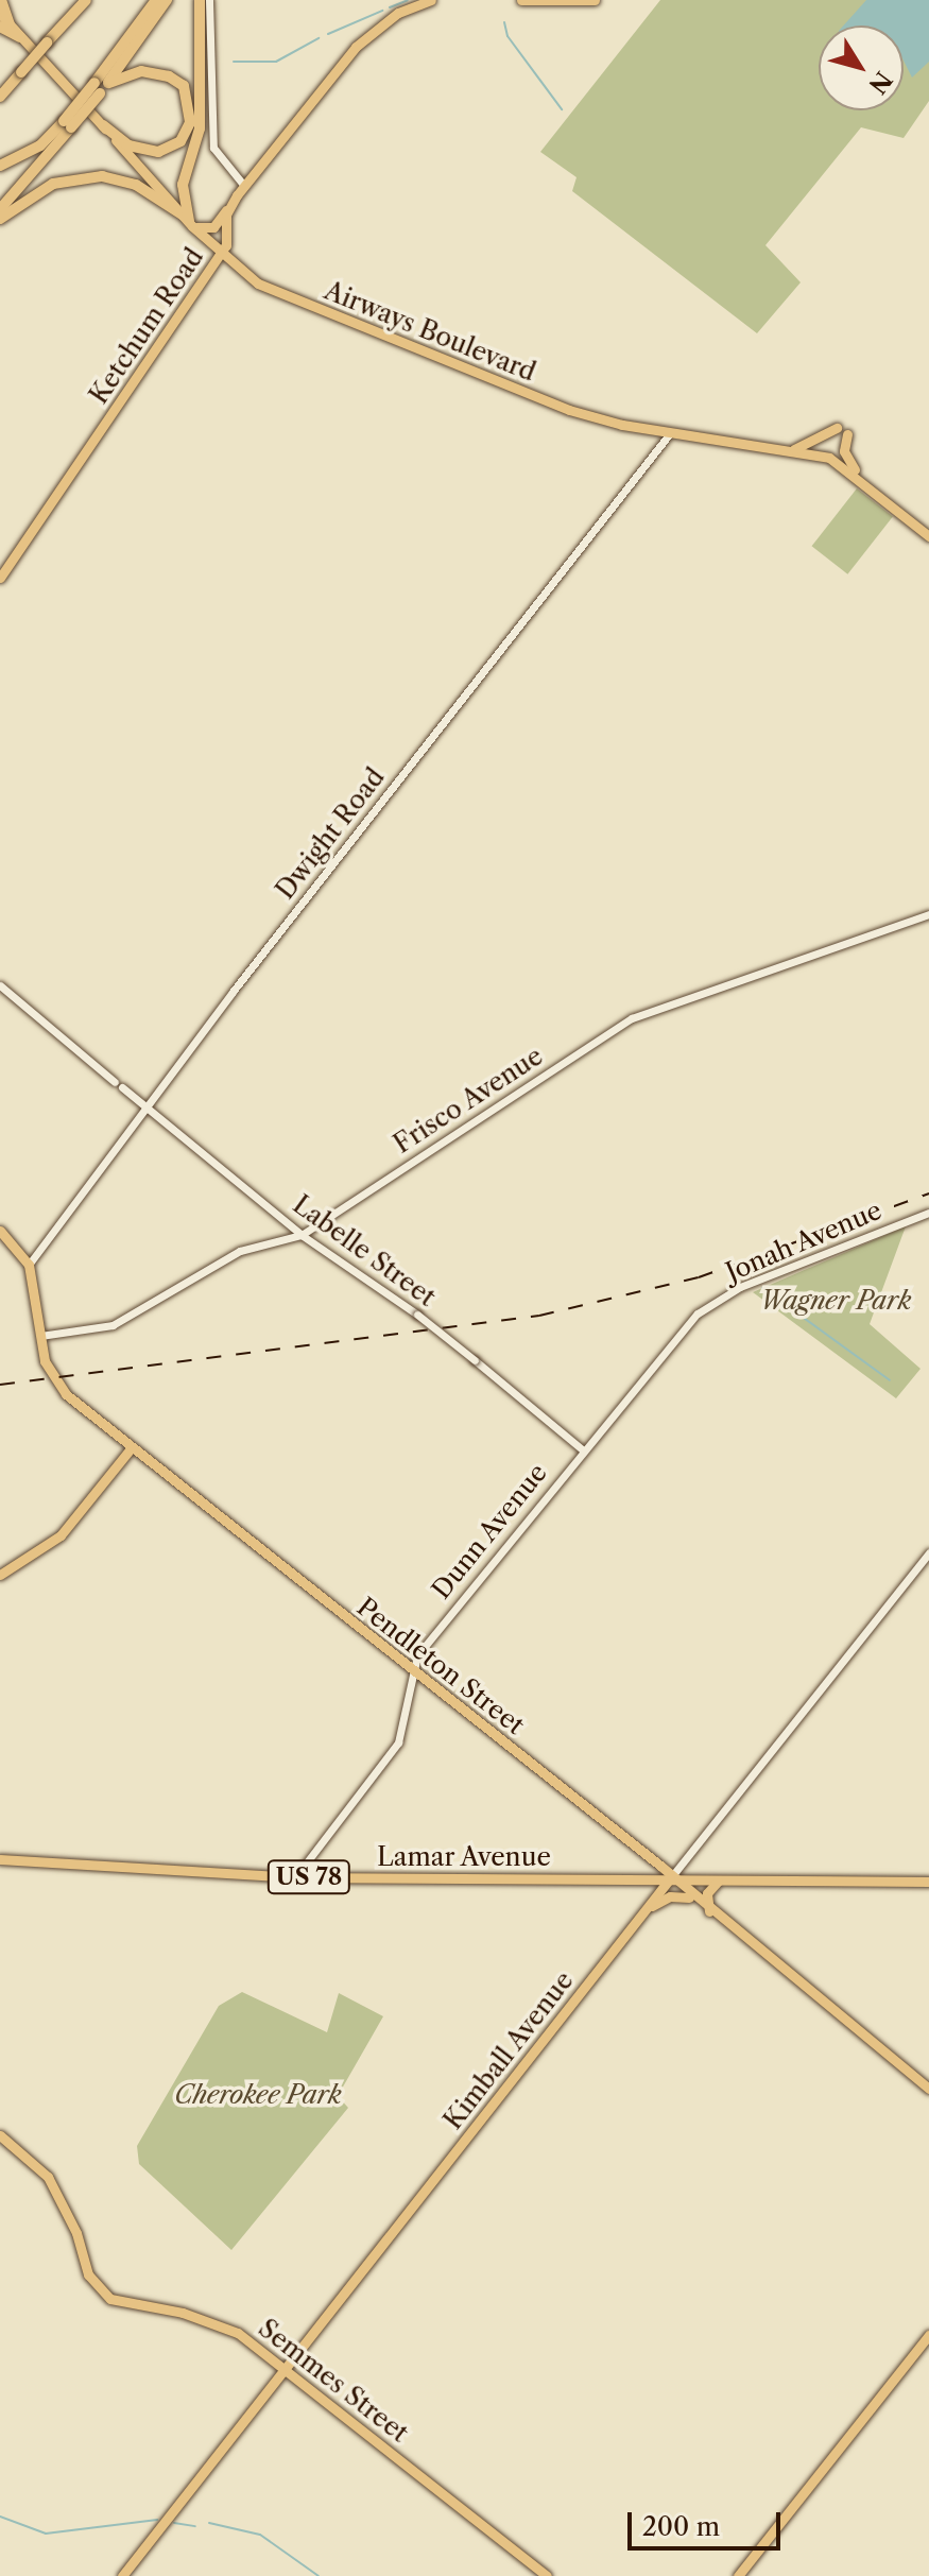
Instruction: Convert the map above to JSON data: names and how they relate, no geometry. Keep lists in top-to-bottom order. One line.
{"streets":{"main road":["Ketchum Road","Airways Boulevard","Pendleton Street","Lamar Avenue","US 78","Kimball Avenue","Semmes Street"],"street":["Dwight Road","Frisco Avenue","Jonah Avenue","Labelle Street","Dunn Avenue"]},"crossings":[["Ketchum Road","Airways Boulevard"],["Airways Boulevard","Dwight Road"],["Dwight Road","Labelle Street"],["Dwight Road","Pendleton Street"],["Frisco Avenue","Labelle Street"],["Frisco Avenue","Pendleton Street"],["Jonah Avenue","Dunn Avenue"],["Labelle Street","Dunn Avenue"],["Dunn Avenue","Pendleton Street"],["Dunn Avenue","Lamar Avenue"],["Pendleton Street","Lamar Avenue"],["Pendleton Street","Kimball Avenue"],["Lamar Avenue","Kimball Avenue"],["Kimball Avenue","Semmes Street"]],"parks":["Wagner Park","Cherokee Park"],"scale_bar":"200 m","north":"bottom right"}
